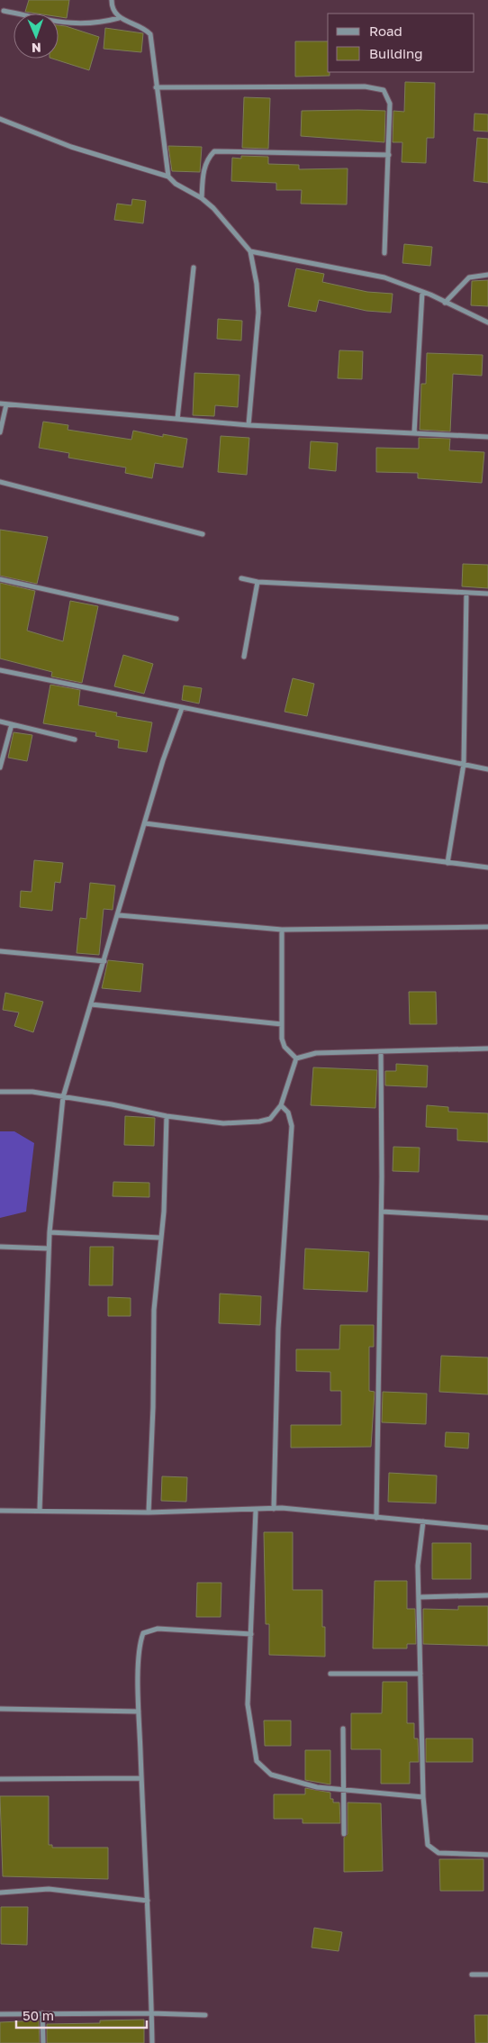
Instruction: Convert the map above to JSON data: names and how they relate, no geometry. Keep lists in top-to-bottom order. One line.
{"legend":["Road","Building"],"scale_bar":"50 m","north":"bottom"}
